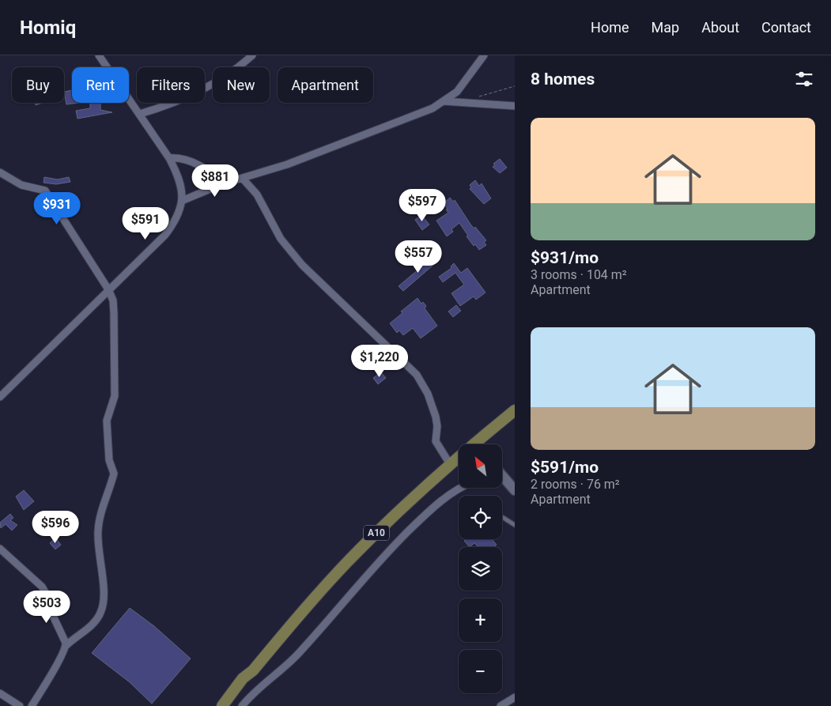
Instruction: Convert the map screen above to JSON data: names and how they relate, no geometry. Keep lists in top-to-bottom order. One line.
{"streets":{"main road":["A10"]},"north":"top left","page":{"header":"Homiq","nav":["Home","Map","About","Contact"],"heading":"8 homes","chip":["Buy","Rent","Filters","New","Apartment"],"list":[{"name":"$931/mo","note":"3 rooms · 104 m² · Apartment"},{"name":"$591/mo","note":"2 rooms · 76 m² · Apartment"}],"price":["$881","$597","$931","$591","$557","$1,220","$596","$503"],"map_buttons":["+","−"]}}
